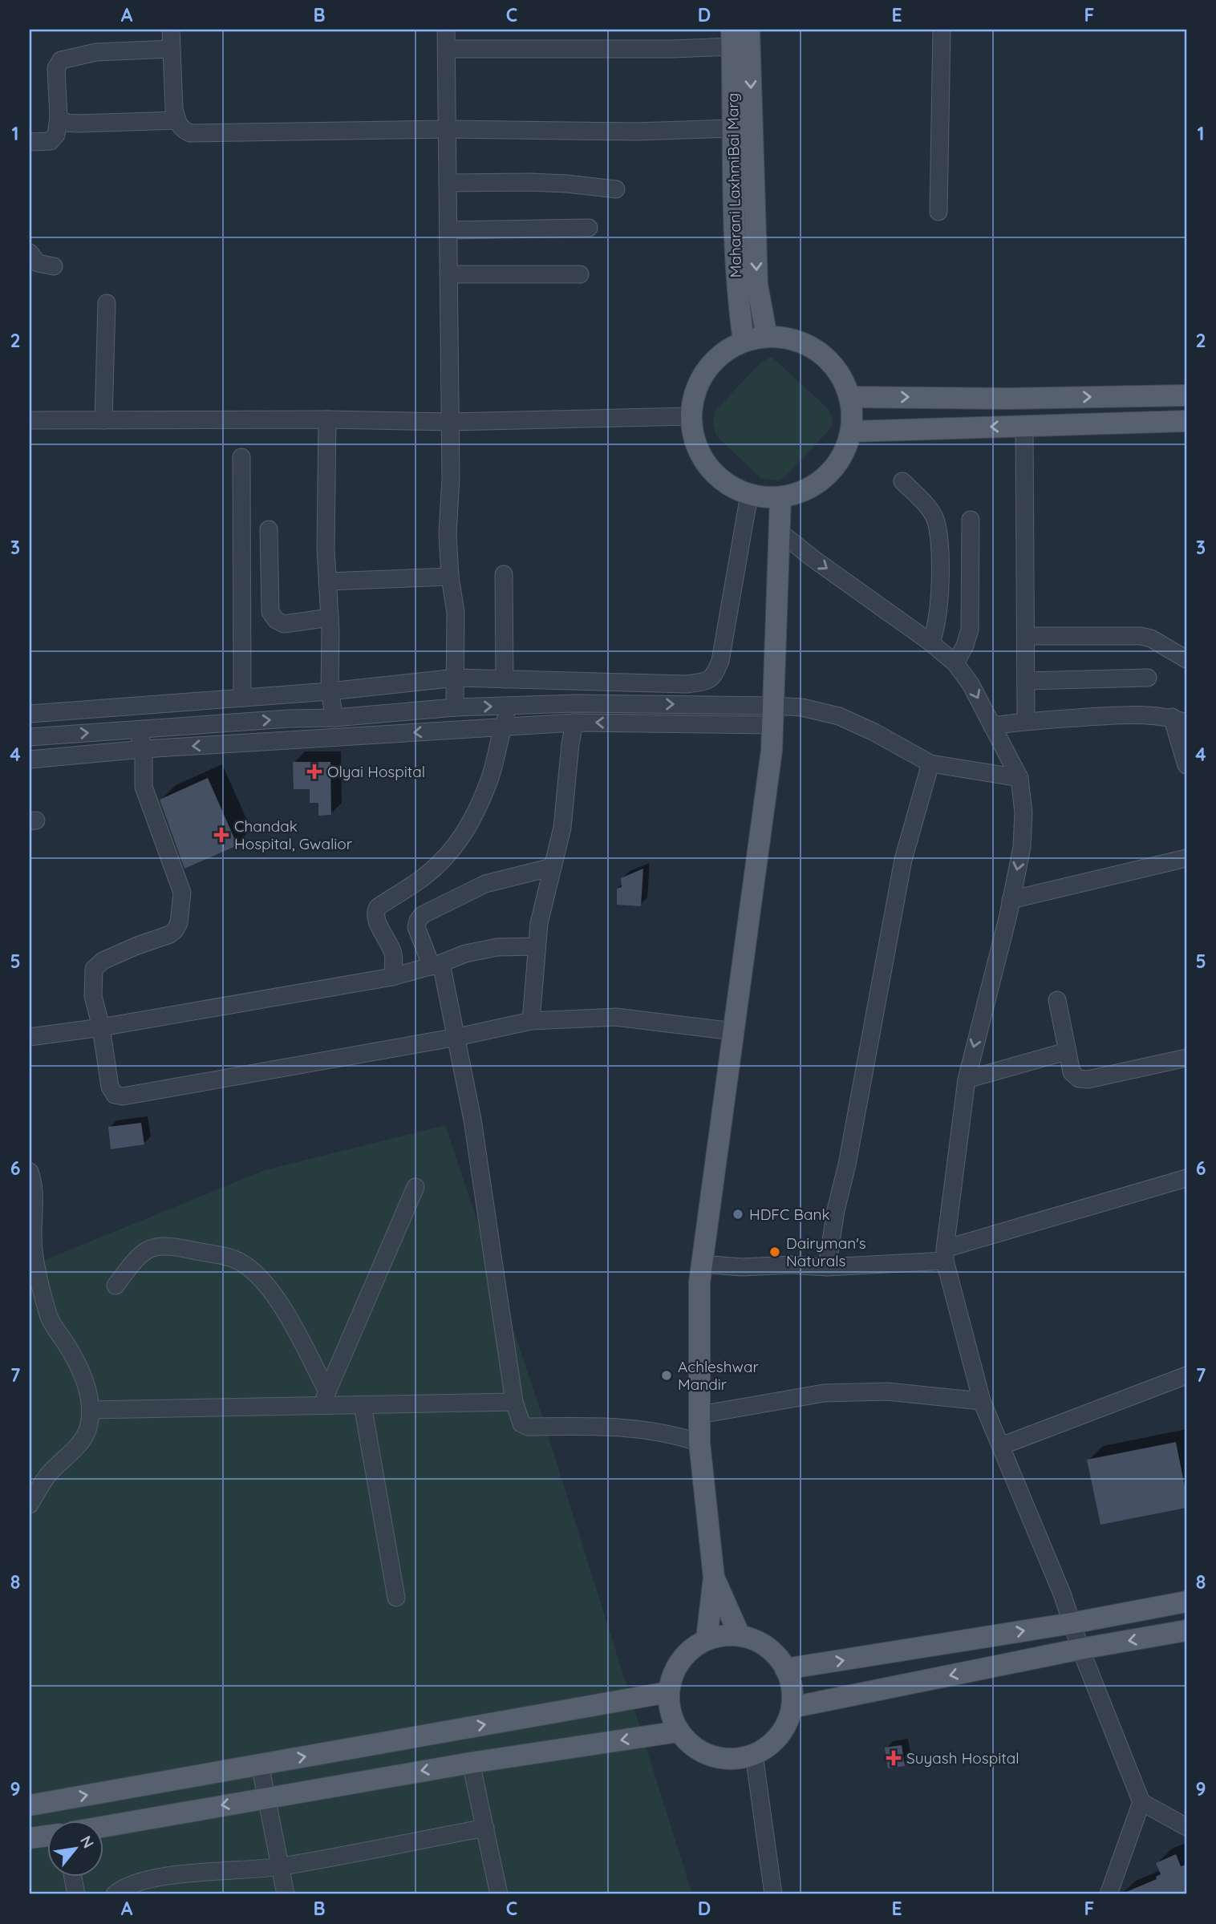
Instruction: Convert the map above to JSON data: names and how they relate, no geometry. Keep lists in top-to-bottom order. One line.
{"streets":{"main road":["Maharani LaxhmiBai Marg"]},"places":{"health":["Olyai Hospital","Chandak Hospital, Gwalior","Suyash Hospital"],"other":["HDFC Bank","Dairyman's Naturals","Achleshwar Mandir"]},"north":"top right","grid":{"columns":["A","B","C","D","E","F"],"rows":["1","2","3","4","5","6","7","8","9"]}}
